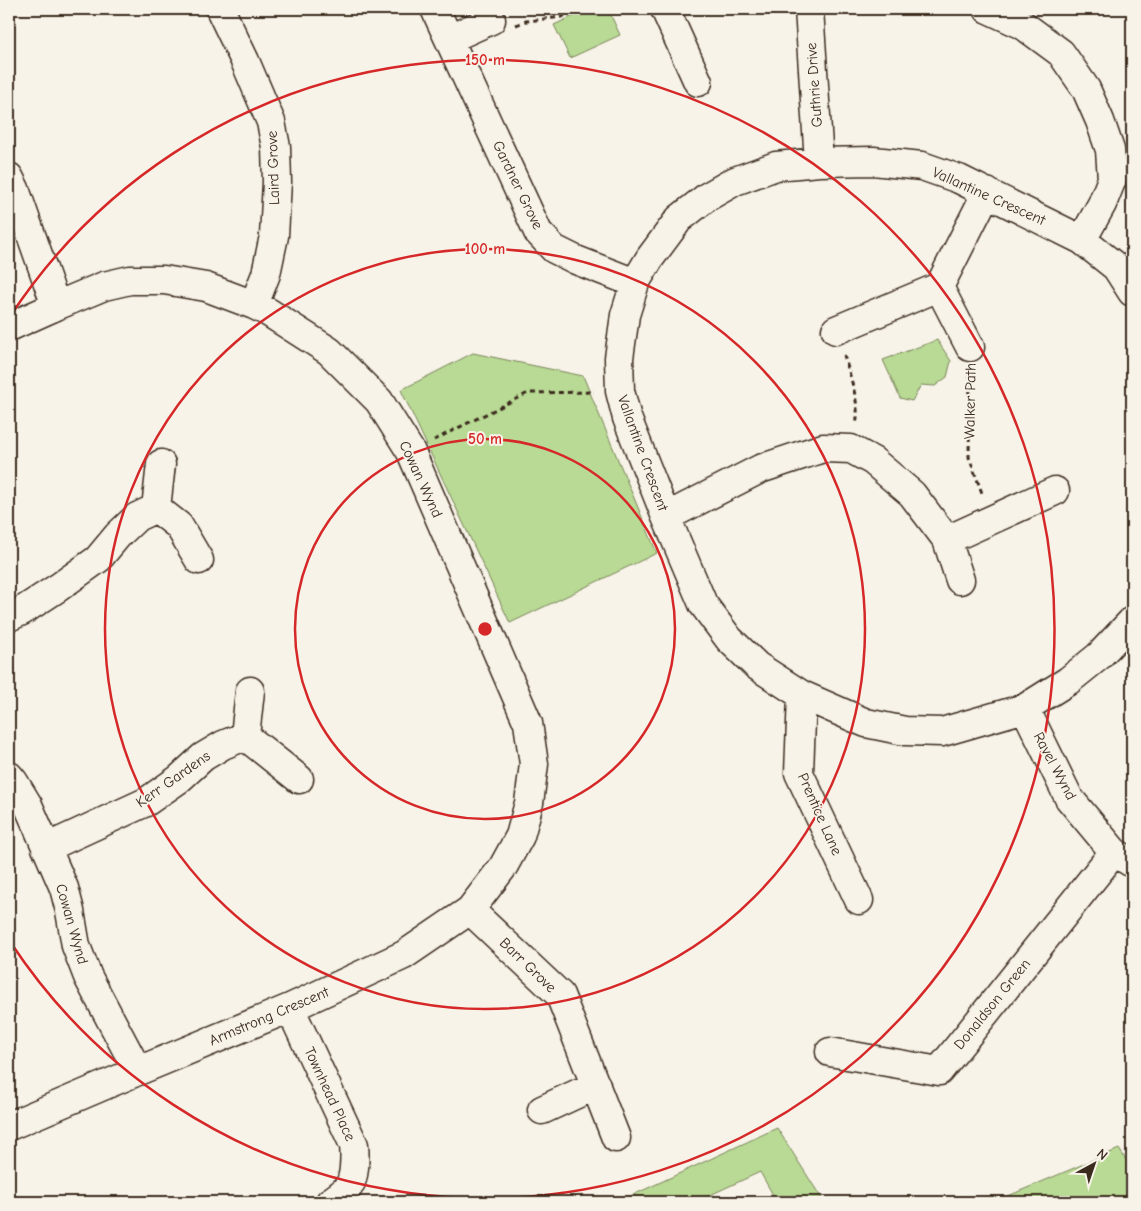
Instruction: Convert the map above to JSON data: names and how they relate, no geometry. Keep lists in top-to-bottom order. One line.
{"streets":{"street":["Guthrie Drive","Laird Grove","Gardner Grove","Vallantine Crescent","Walker Path","Cowan Wynd","Ravel Wynd","Kerr Gardens","Prentice Lane","Barr Grove","Donaldson Green","Armstrong Crescent","Townhead Place"]},"crossings":[["Guthrie Drive","Vallantine Crescent"],["Laird Grove","Cowan Wynd"],["Gardner Grove","Vallantine Crescent"],["Vallantine Crescent","Ravel Wynd"],["Vallantine Crescent","Prentice Lane"],["Cowan Wynd","Kerr Gardens"],["Cowan Wynd","Armstrong Crescent"],["Ravel Wynd","Donaldson Green"],["Barr Grove","Armstrong Crescent"],["Armstrong Crescent","Townhead Place"]],"north":"top right","rings":["150 m","100 m","50 m"]}
